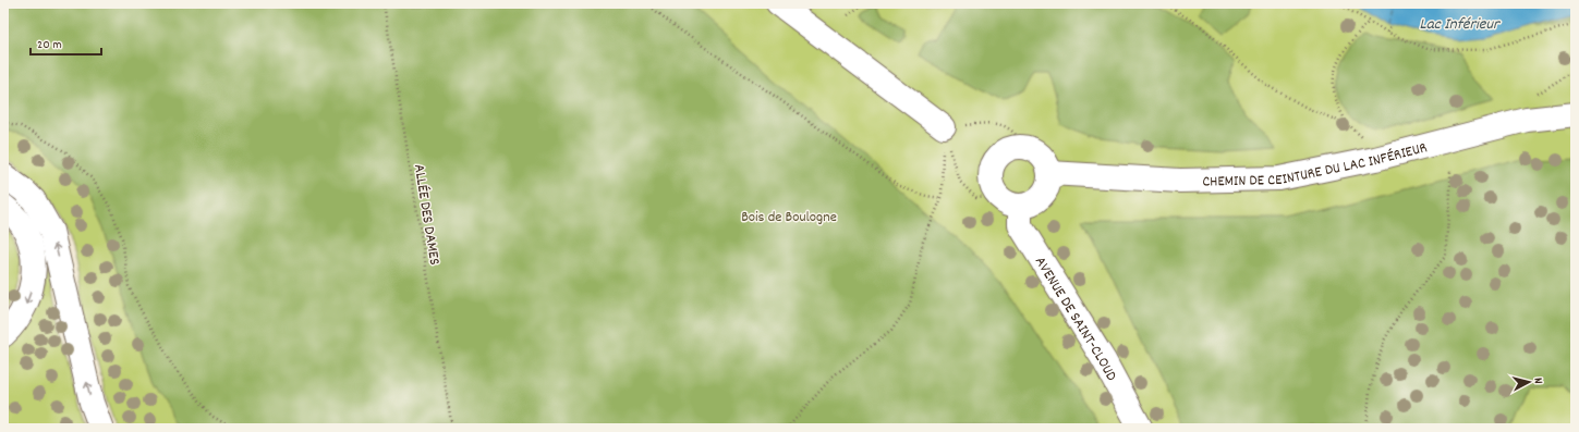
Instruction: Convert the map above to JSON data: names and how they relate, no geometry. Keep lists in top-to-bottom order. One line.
{"streets":{"main road":["CHEMIN DE CEINTURE DU LAC INFÉRIEUR","AVENUE DE SAINT-CLOUD"],"path":["ALLÉE DES DAMES"]},"crossings":[["CHEMIN DE CEINTURE DU LAC INFÉRIEUR","AVENUE DE SAINT-CLOUD"]],"water":["Lac Inférieur"],"parks":["Bois de Boulogne"],"scale_bar":"20 m","north":"right"}
